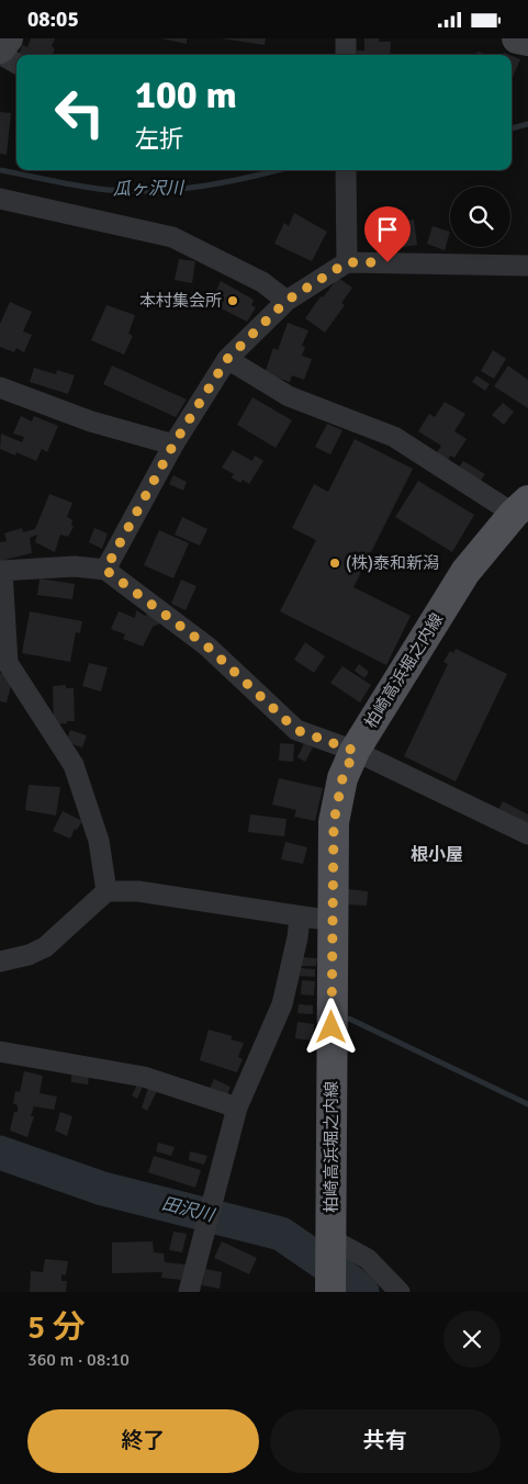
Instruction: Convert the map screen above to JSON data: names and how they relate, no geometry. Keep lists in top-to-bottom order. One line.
{"streets":{"main road":["柏崎高浜堀之内線"]},"districts":["根小屋"],"water":["瓜ヶ沢川","田沢川"],"places":["本村集会所","(株)泰和新潟"],"page":{"status":"08:05","turn":["100 m","左折"],"heading":["5 分","360 m · 08:10"],"buttons":["終了","共有"]}}
